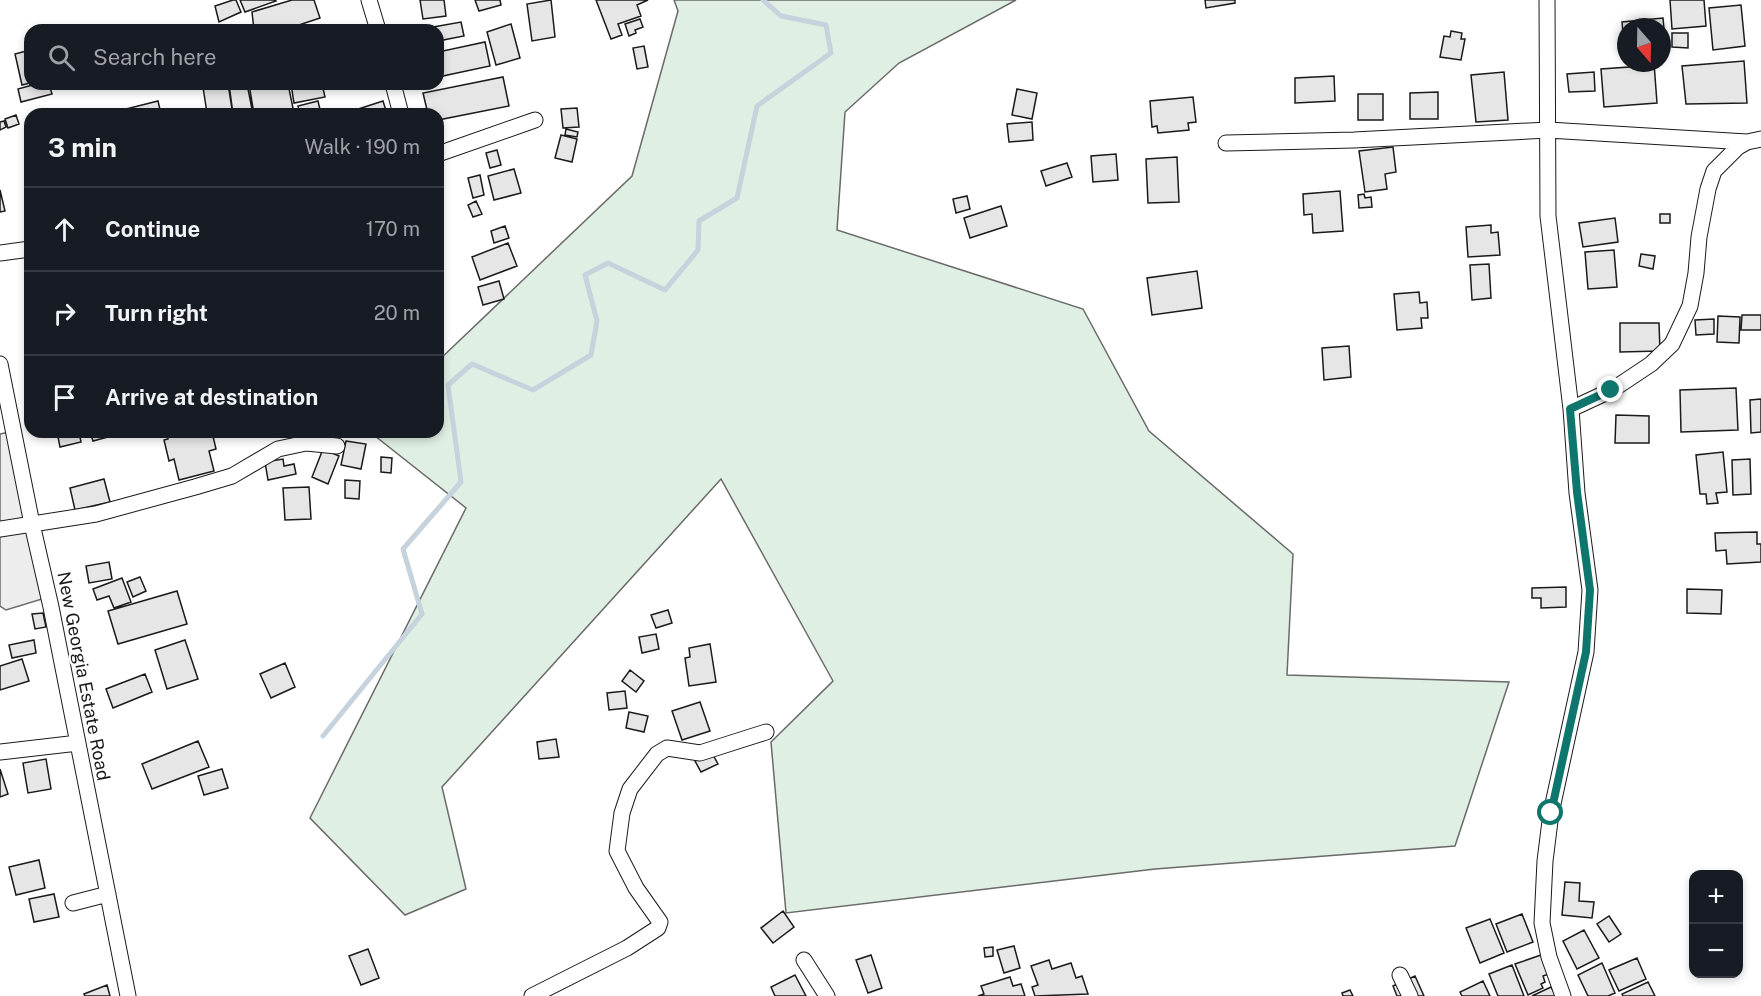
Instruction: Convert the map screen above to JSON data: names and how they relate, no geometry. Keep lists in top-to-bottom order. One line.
{"streets":{"street":["New Georgia Estate Road"]},"north":"bottom","page":{"search":"Search here","heading":["3 min","Walk · 190 m"],"list":[["Continue","170 m"],["Turn right","20 m"],"Arrive at destination"],"map_buttons":["+","−"]}}
